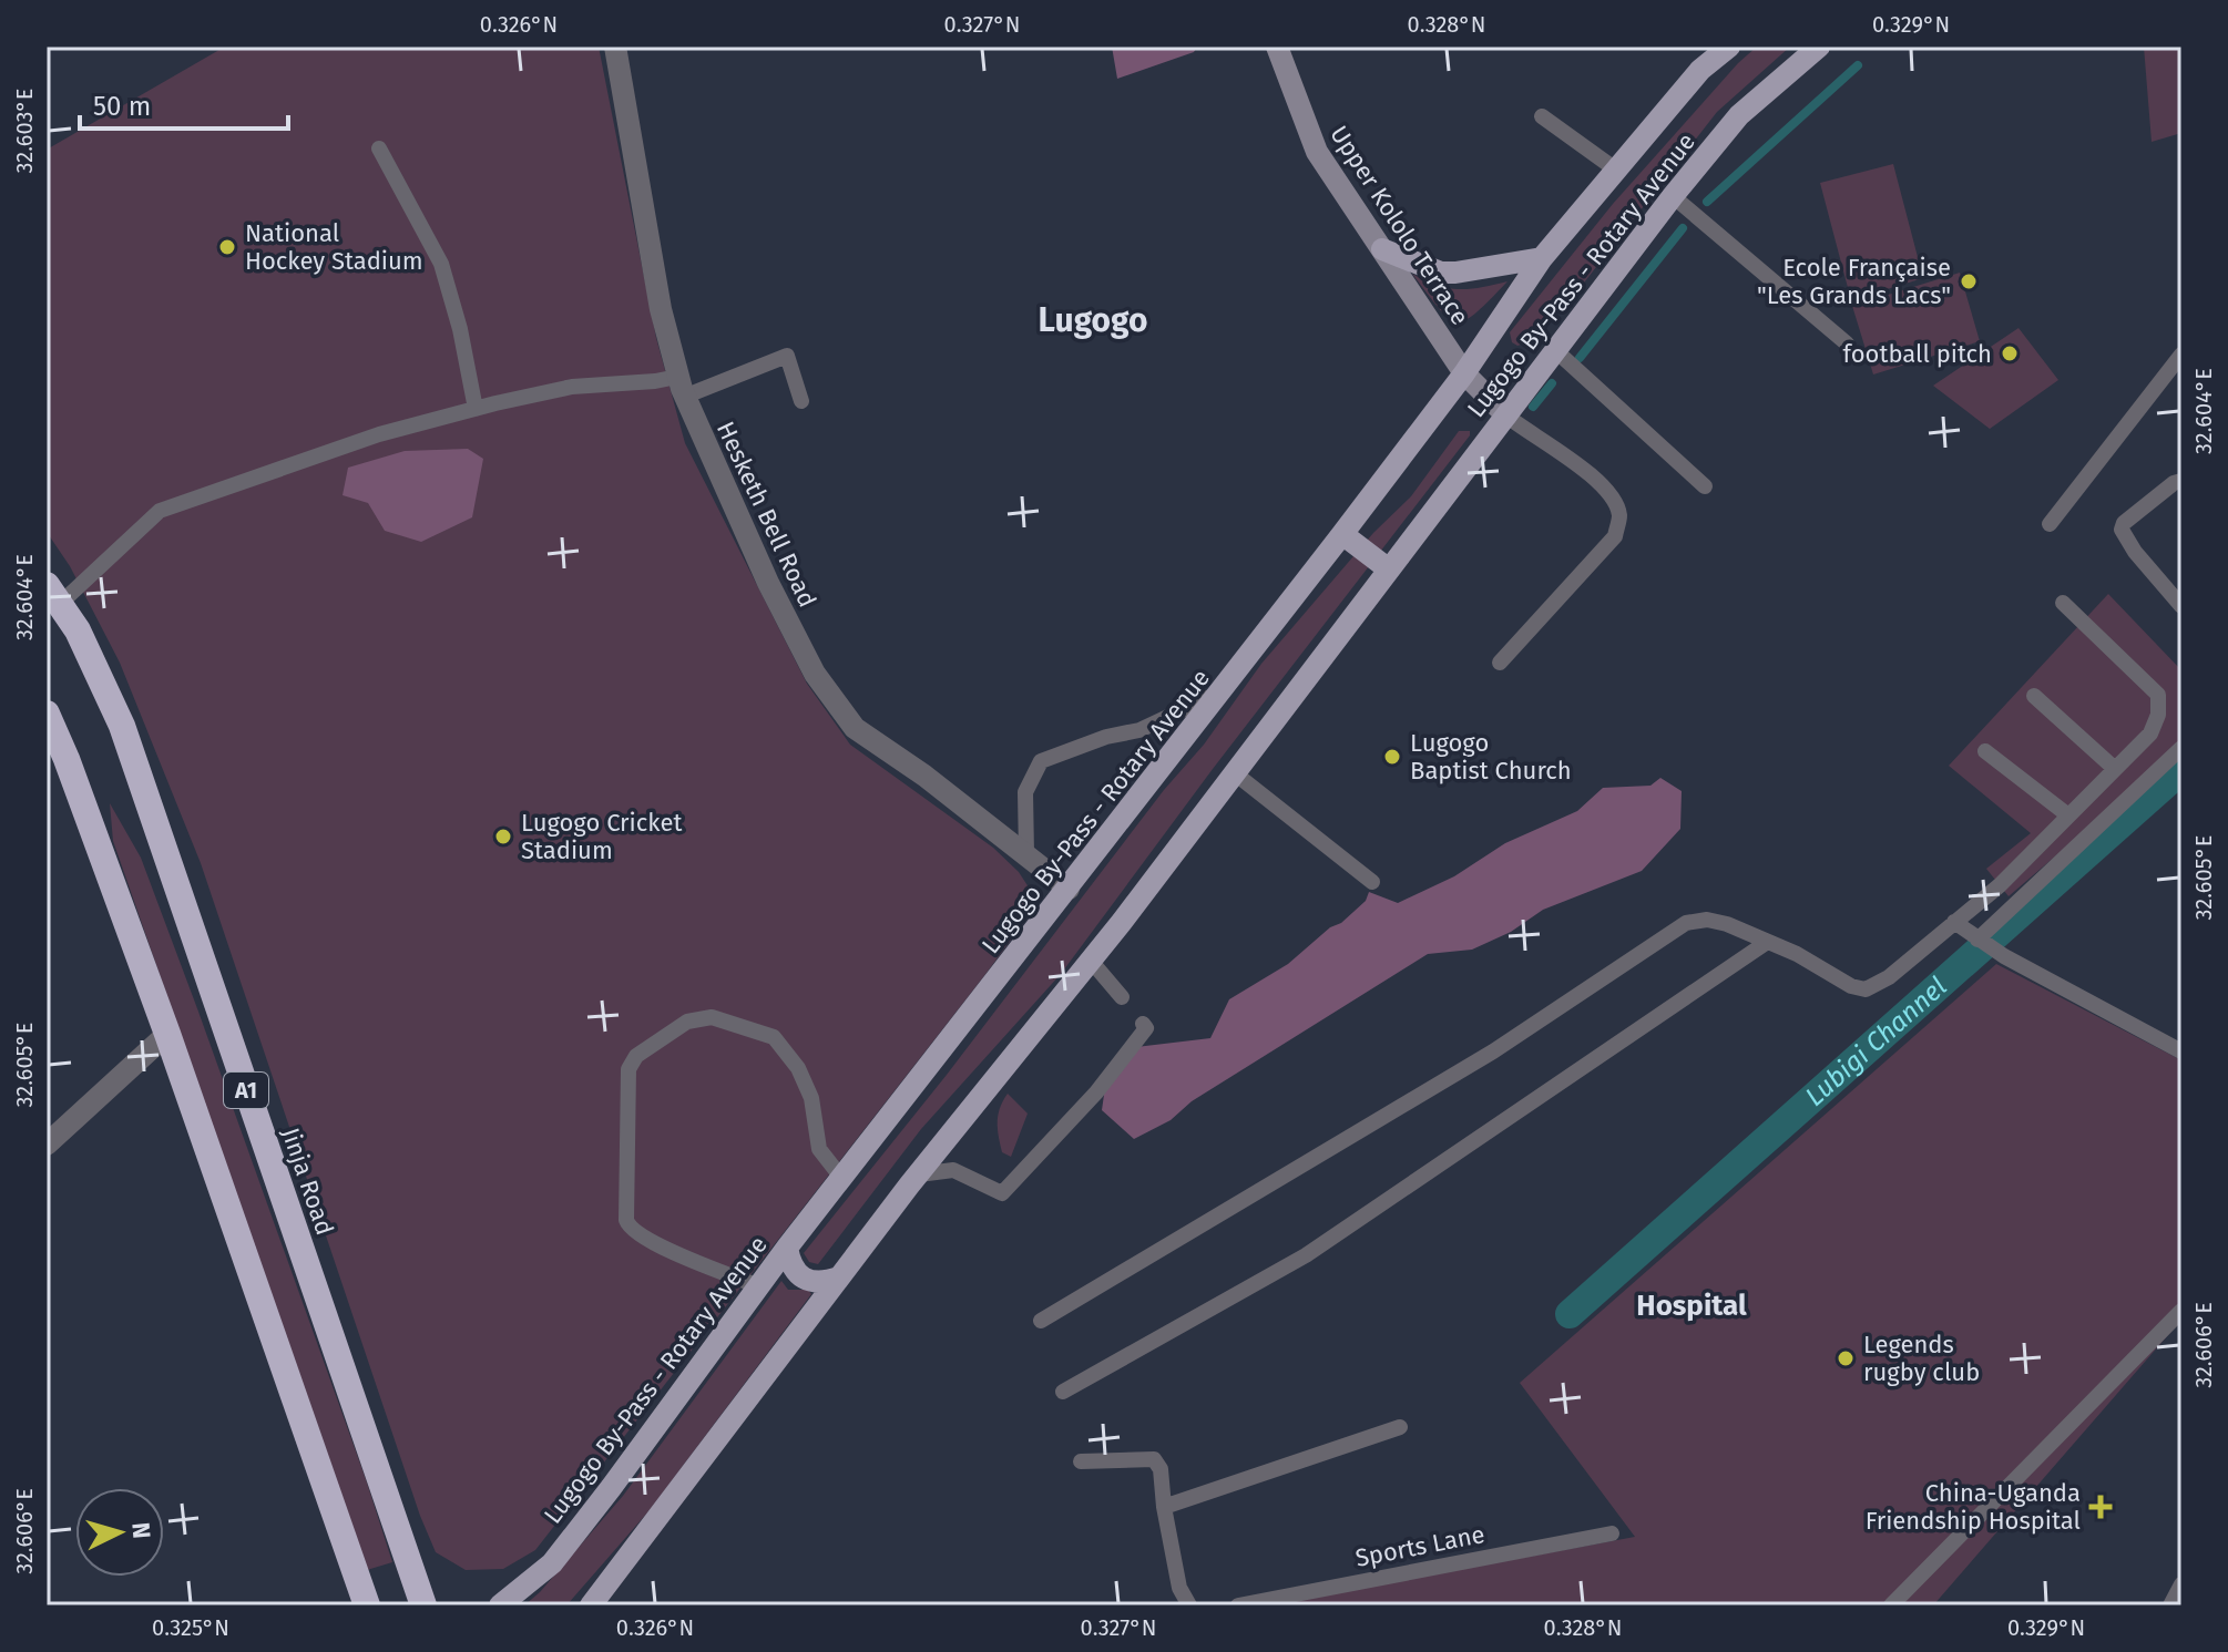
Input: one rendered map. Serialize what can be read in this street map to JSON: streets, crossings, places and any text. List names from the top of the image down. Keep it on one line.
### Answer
{"streets":{"highway":["A1","Jinja Road"],"main road":["Upper Kololo Terrace","Lugogo By-Pass - Rotary Avenue"],"street":["Hesketh Bell Road"],"lane":["Sports Lane"]},"crossings":[["Upper Kololo Terrace","Lugogo By-Pass - Rotary Avenue"],["Lugogo By-Pass - Rotary Avenue","Hesketh Bell Road"]],"districts":["Lugogo","Hospital"],"water":["Lubigi Channel"],"places":{"other":["National Hockey Stadium","Ecole Française \"Les Grands Lacs\"","football pitch","Lugogo Baptist Church","Lugogo Cricket Stadium","Legends rugby club"],"health":["China-Uganda Friendship Hospital"]},"scale_bar":"50 m","north":"right","coordinates":["0.326°N","0.327°N","0.328°N","0.329°N","32.603°E","32.604°E","32.605°E","32.606°E","0.325°N"]}
